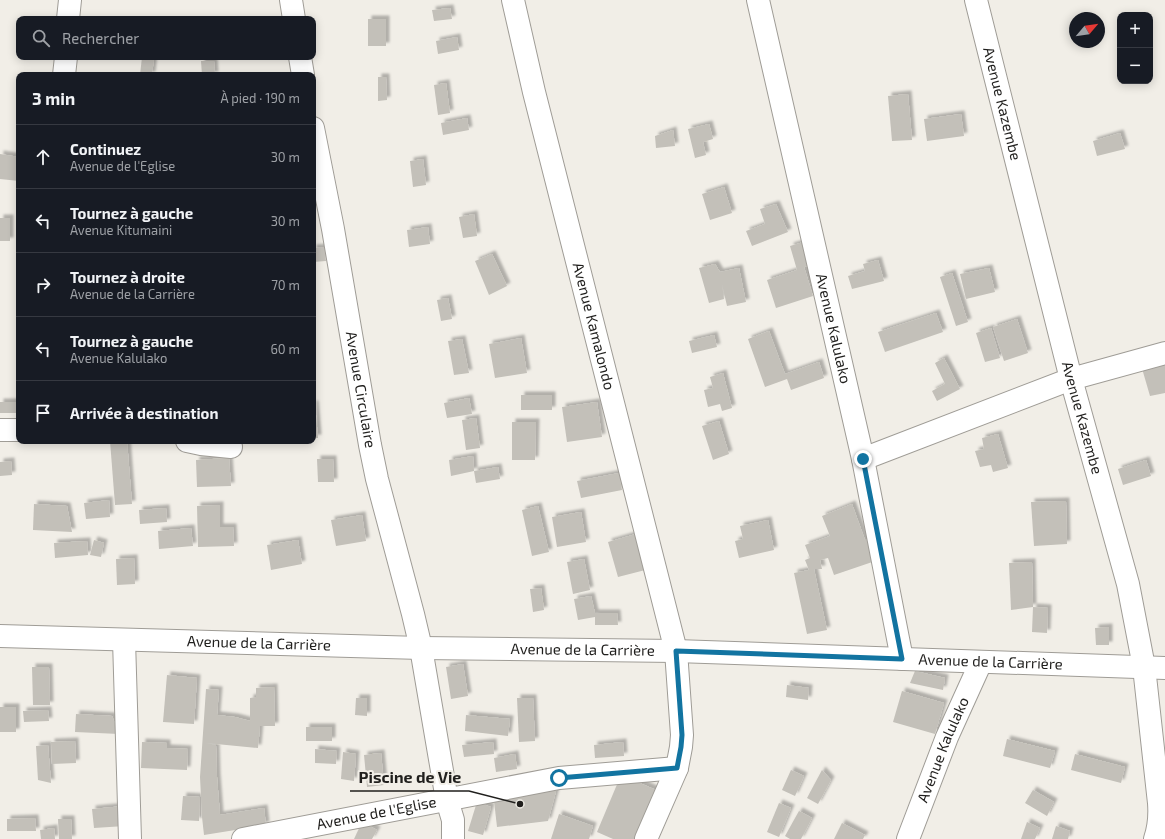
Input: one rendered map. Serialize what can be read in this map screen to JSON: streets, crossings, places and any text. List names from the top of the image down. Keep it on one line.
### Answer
{"streets":{"street":["Avenue Kazembe","Avenue Kamalondo","Avenue Kalulako","Avenue Circulaire","Avenue de la Carrière","Avenue de l'Eglise"]},"crossings":[["Avenue Kazembe","Avenue de la Carrière"],["Avenue Kamalondo","Avenue de la Carrière"],["Avenue Kamalondo","Avenue de l'Eglise"],["Avenue Kalulako","Avenue de la Carrière"],["Avenue Circulaire","Avenue de la Carrière"],["Avenue Circulaire","Avenue de l'Eglise"]],"places":["Piscine de Vie"],"north":"top right","page":{"map_buttons":["+","−"],"search":"Rechercher","heading":["3 min","À pied · 190 m"],"list":[["Continuez","Avenue de l'Eglise","30 m"],["Tournez à gauche","Avenue Kitumaini","30 m"],["Tournez à droite","Avenue de la Carrière","70 m"],["Tournez à gauche","Avenue Kalulako","60 m"],"Arrivée à destination"]}}
